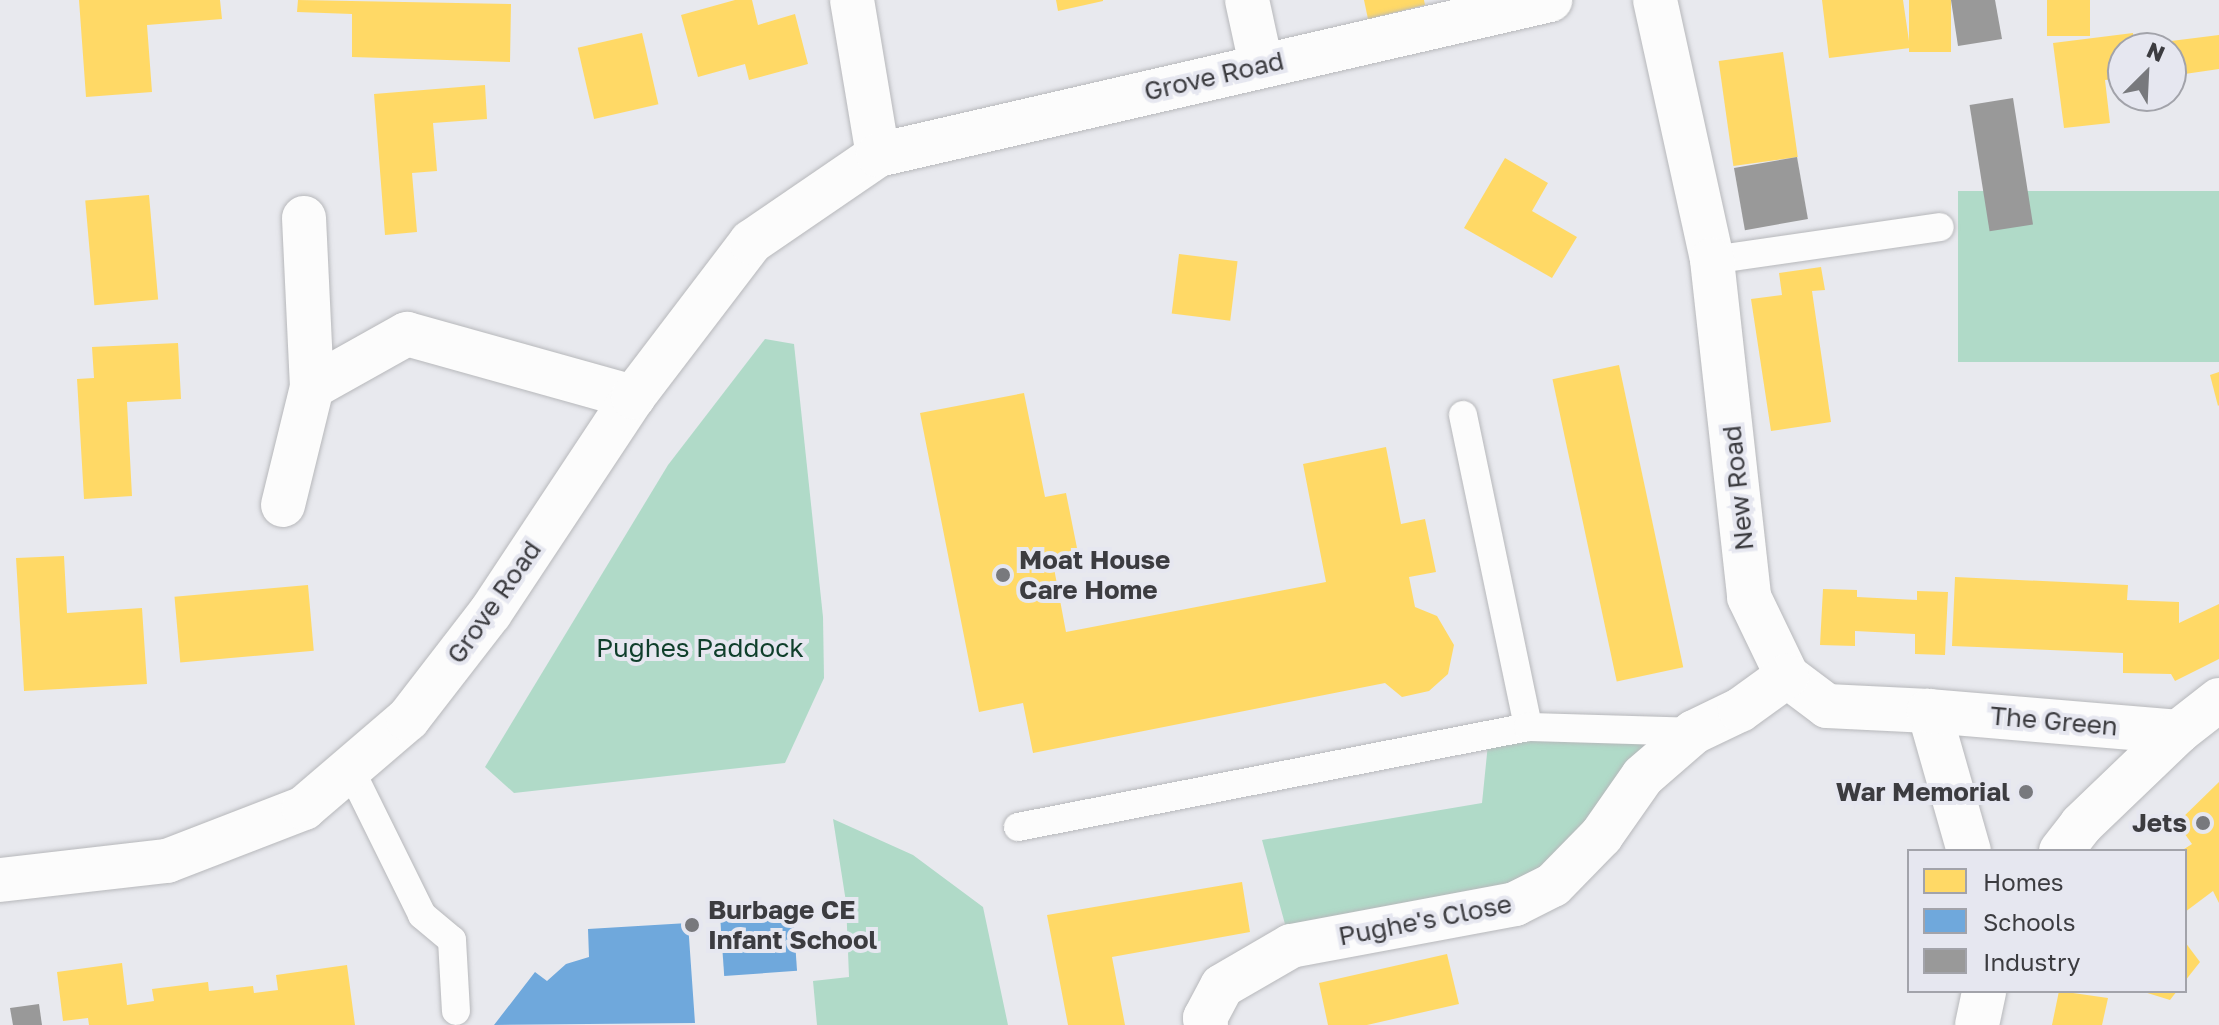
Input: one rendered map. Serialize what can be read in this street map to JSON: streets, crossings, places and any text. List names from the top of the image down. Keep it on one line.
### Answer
{"streets":{"street":["Grove Road","New Road","The Green","Pughe's Close"]},"crossings":[["New Road","The Green"],["New Road","Pughe's Close"]],"parks":["Pughes Paddock"],"places":["Moat House Care Home","War Memorial","Jets","Burbage CE Infant School"],"legend":["Homes","Schools","Industry"],"north":"top right"}
